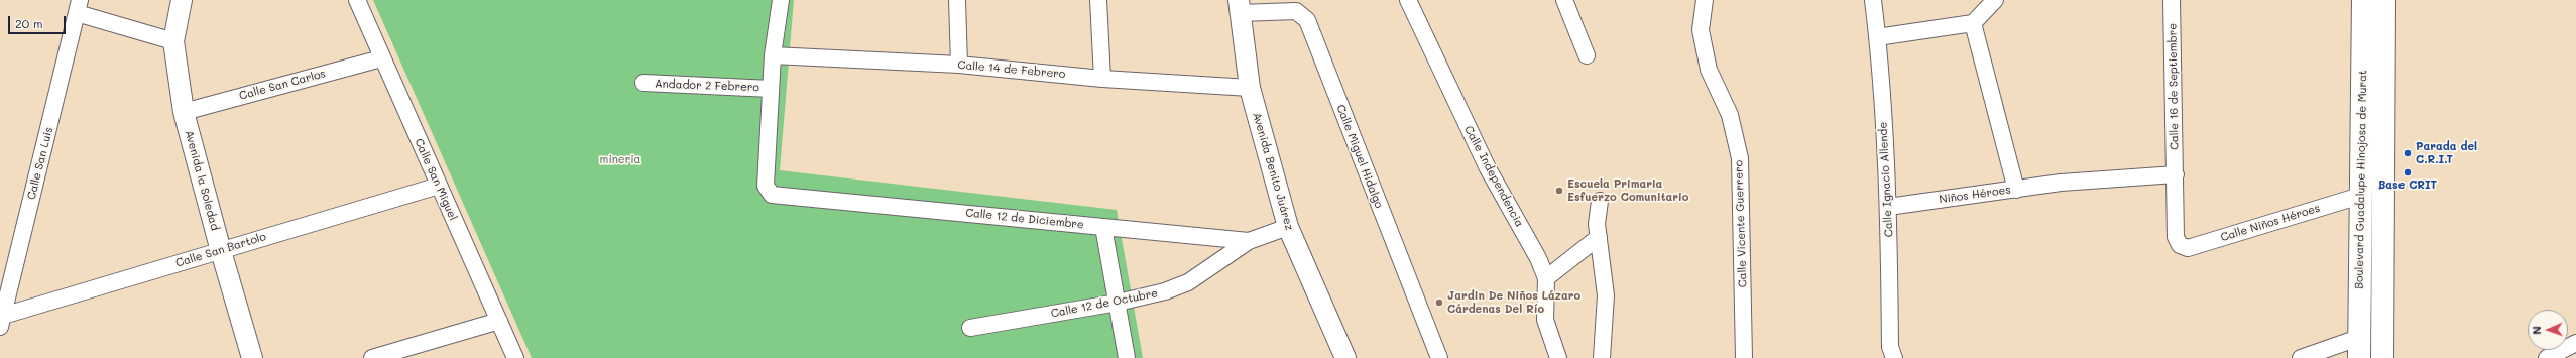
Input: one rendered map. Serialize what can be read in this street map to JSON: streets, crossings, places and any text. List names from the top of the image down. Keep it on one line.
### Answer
{"streets":{"main road":["Boulevard Guadalupe Hinojosa de Murat"],"street":["Calle 14 de Febrero","Calle San Carlos","Andador 2 Febrero","Calle 16 de Septiembre","Calle Miguel Hidalgo","Calle San Luis","Avenida Benito Juárez","Calle Independencia","Calle San Miguel","Calle Ignacio Allende","Avenida la Soledad","Niños Héroes","Calle 12 de Diciembre","Calle Niños Héroes","Calle Vicente Guerrero","Calle San Bartolo","Calle 12 de Octubre"]},"crossings":[["Calle 14 de Febrero","Avenida Benito Juárez"],["Calle San Carlos","Calle San Miguel"],["Calle San Carlos","Avenida la Soledad"],["Andador 2 Febrero","Calle 12 de Diciembre"],["Calle 16 de Septiembre","Niños Héroes"],["Calle 16 de Septiembre","Calle Niños Héroes"],["Calle Miguel Hidalgo","Avenida Benito Juárez"],["Calle San Luis","Calle San Bartolo"],["Avenida Benito Juárez","Calle 12 de Diciembre"],["Calle San Miguel","Calle San Bartolo"],["Calle Ignacio Allende","Niños Héroes"],["Boulevard Guadalupe Hinojosa de Murat","Calle Niños Héroes"],["Avenida la Soledad","Calle San Bartolo"],["Calle 12 de Diciembre","Calle 12 de Octubre"]],"parks":["mineria"],"places":["Parada del C.R.I.T","Base CRIT","Escuela Primaria Esfuerzo Comunitario","Jardin De Niños Lázaro Cárdenas Del Río"],"scale_bar":"20 m","north":"left"}
